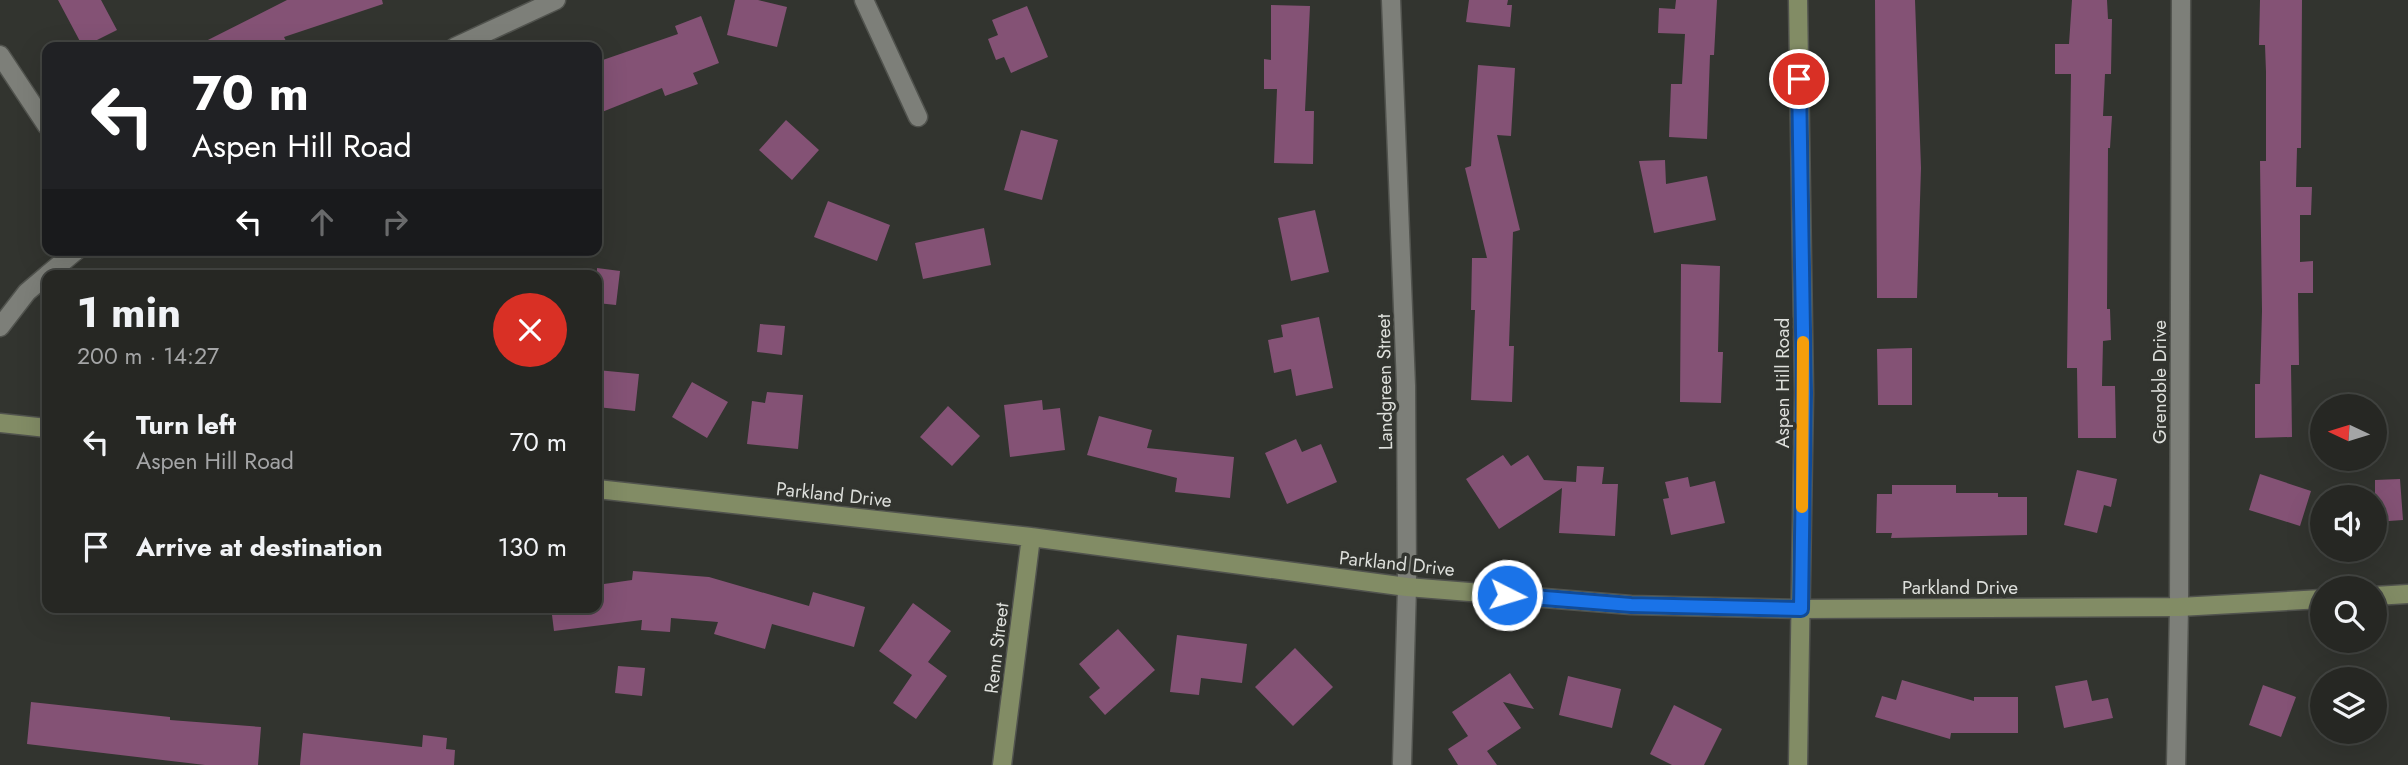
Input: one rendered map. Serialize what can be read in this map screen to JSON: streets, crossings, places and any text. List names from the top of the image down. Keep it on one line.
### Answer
{"streets":{"street":["Landgreen Street","Grenoble Drive","Aspen Hill Road","Parkland Drive","Renn Street"]},"crossings":[["Landgreen Street","Parkland Drive"],["Grenoble Drive","Parkland Drive"],["Aspen Hill Road","Parkland Drive"],["Parkland Drive","Renn Street"]],"north":"left","page":{"turn":["70 m","Aspen Hill Road"],"heading":["1 min","200 m · 14:27"],"list":[{"name":"Turn left","note":"Aspen Hill Road","value":"70 m"},{"name":"Arrive at destination","value":"130 m"}]}}
